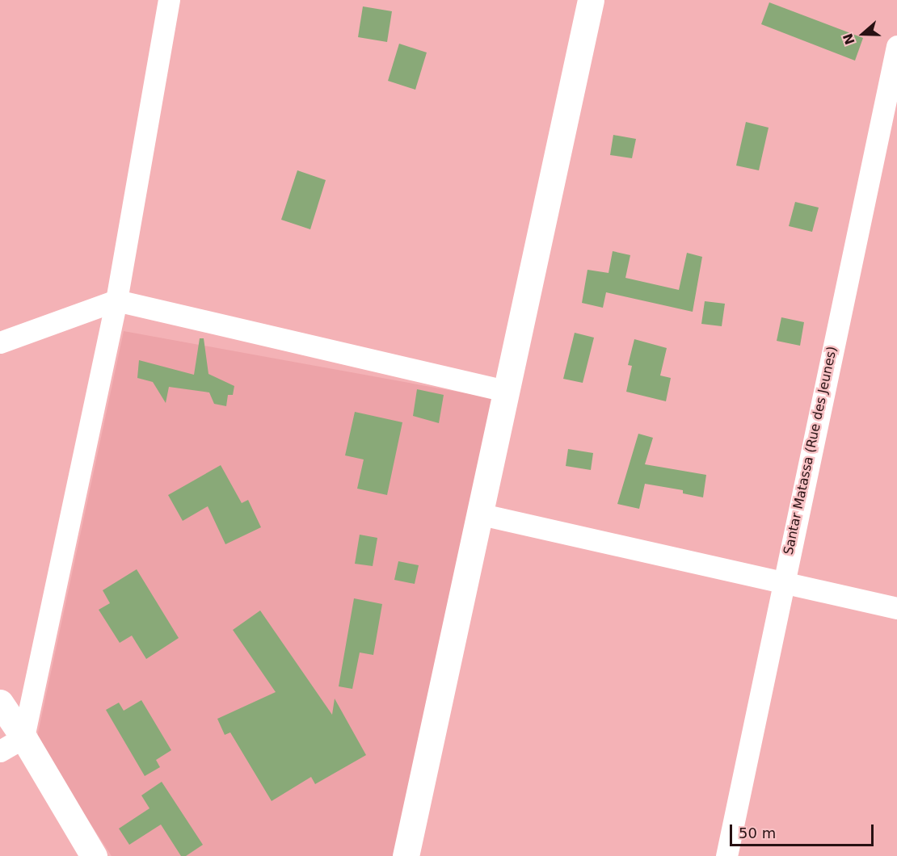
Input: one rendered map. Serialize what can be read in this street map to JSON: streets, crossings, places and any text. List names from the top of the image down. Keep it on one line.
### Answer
{"streets":{"street":["Santar Matassa (Rue des Jeunes)"]},"scale_bar":"50 m","north":"left"}
